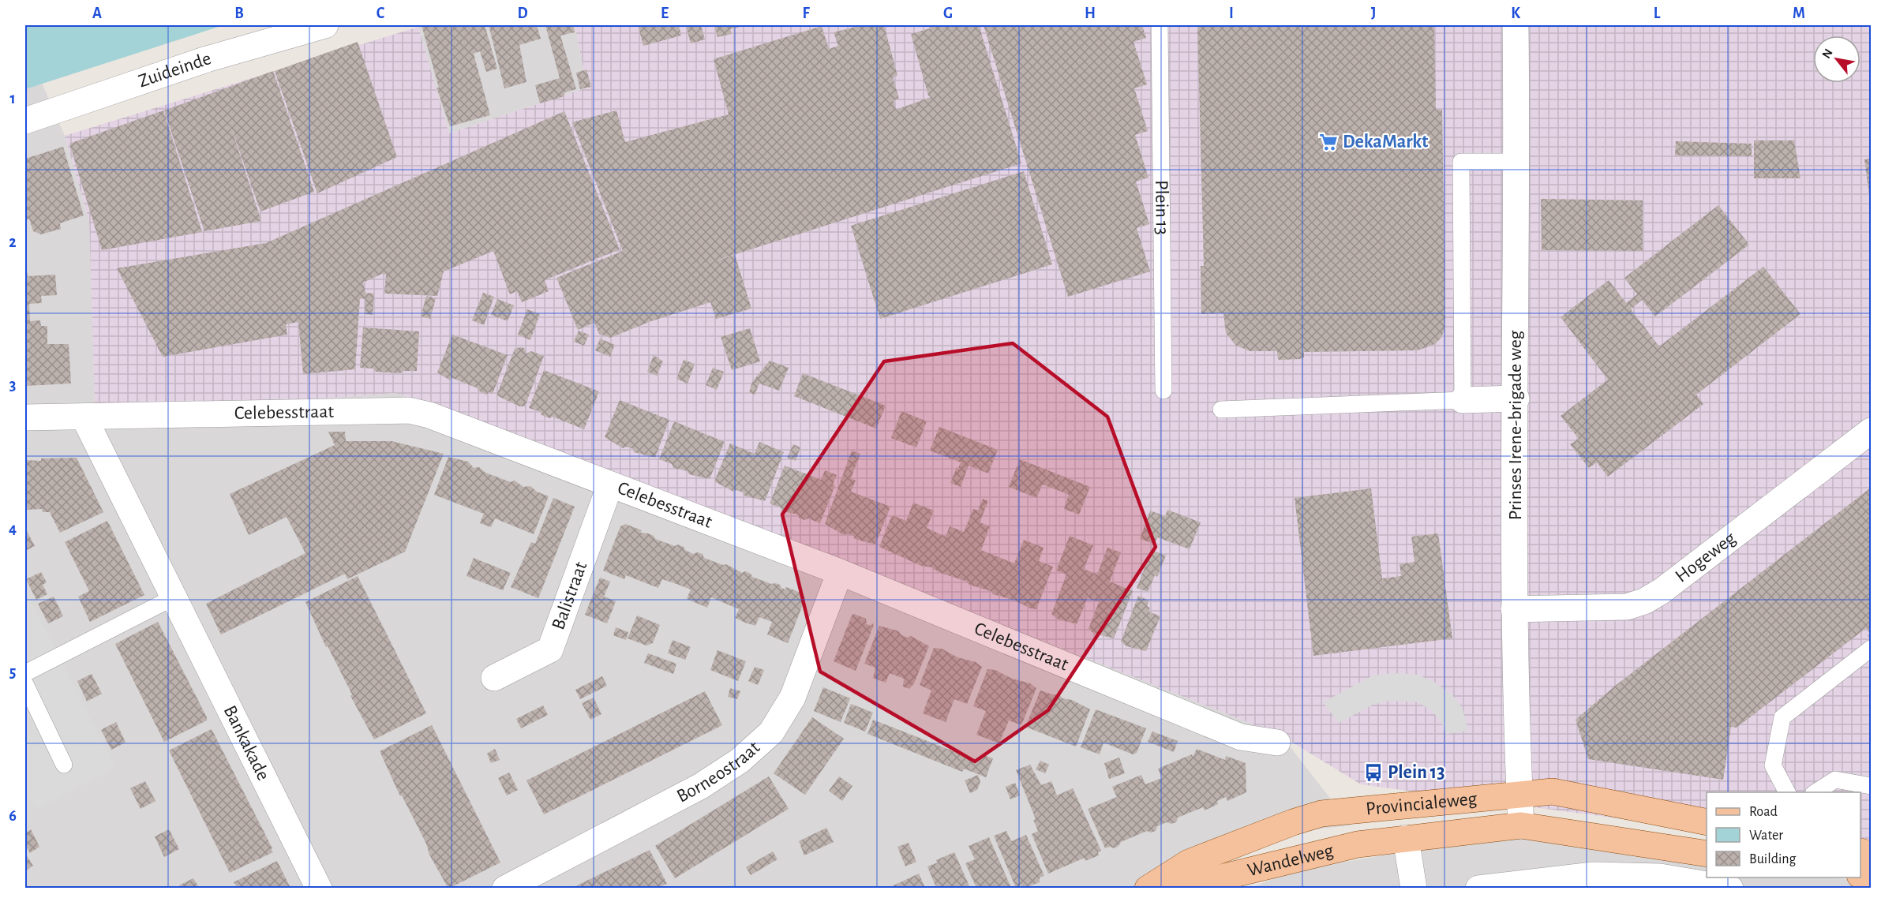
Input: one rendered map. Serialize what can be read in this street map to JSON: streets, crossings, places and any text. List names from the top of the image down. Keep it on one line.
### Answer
{"streets":{"main road":["Provincialeweg","Wandelweg"],"street":["Zuideinde","Celebesstraat","Prinses Irene-brigade weg","Hogeweg","Balistraat","Bankakade","Borneostraat"],"lane":["Plein 13"]},"crossings":[["Celebesstraat","Balistraat"],["Celebesstraat","Bankakade"],["Celebesstraat","Borneostraat"],["Prinses Irene-brigade weg","Hogeweg"],["Prinses Irene-brigade weg","Provincialeweg"],["Provincialeweg","Wandelweg"]],"places":{"supermarket":["DekaMarkt"],"bus stop":["Plein 13"]},"legend":["Road","Water","Building"],"north":"top left","grid":{"columns":["A","B","C","D","E","F","G","H","I","J","K","L","M"],"rows":["1","2","3","4","5","6"]}}
